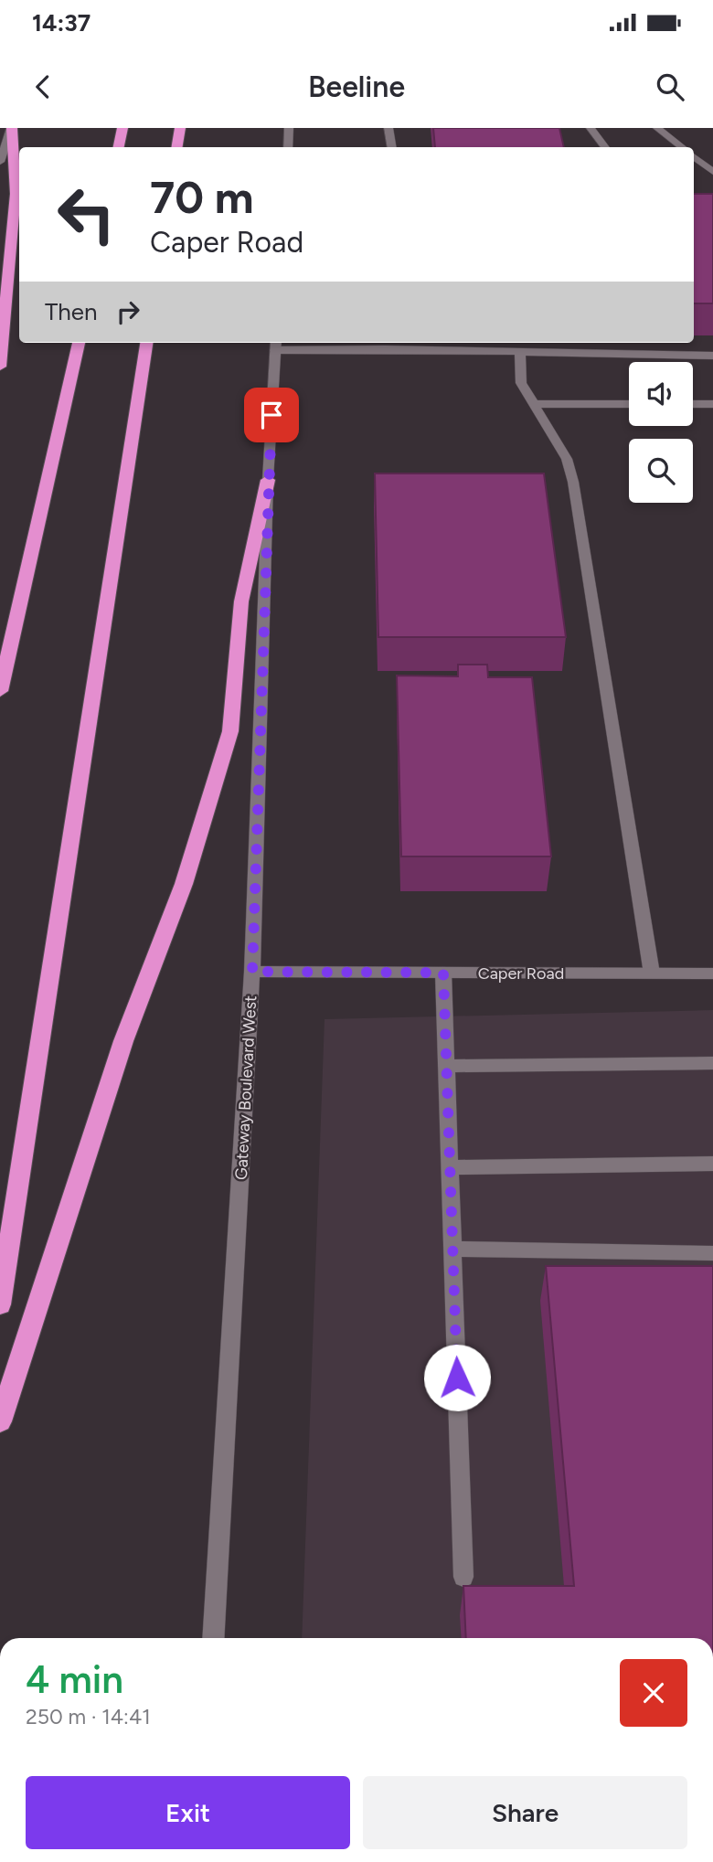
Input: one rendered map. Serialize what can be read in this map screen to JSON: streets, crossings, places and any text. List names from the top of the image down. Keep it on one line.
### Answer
{"streets":{"main road":["Caper Road","Gateway Boulevard West"]},"crossings":[["Caper Road","Gateway Boulevard West"]],"page":{"status":"14:37","header":"Beeline","turn":["70 m","Caper Road"],"then":"Then","heading":["4 min","250 m · 14:41"],"buttons":["Exit","Share"]}}
